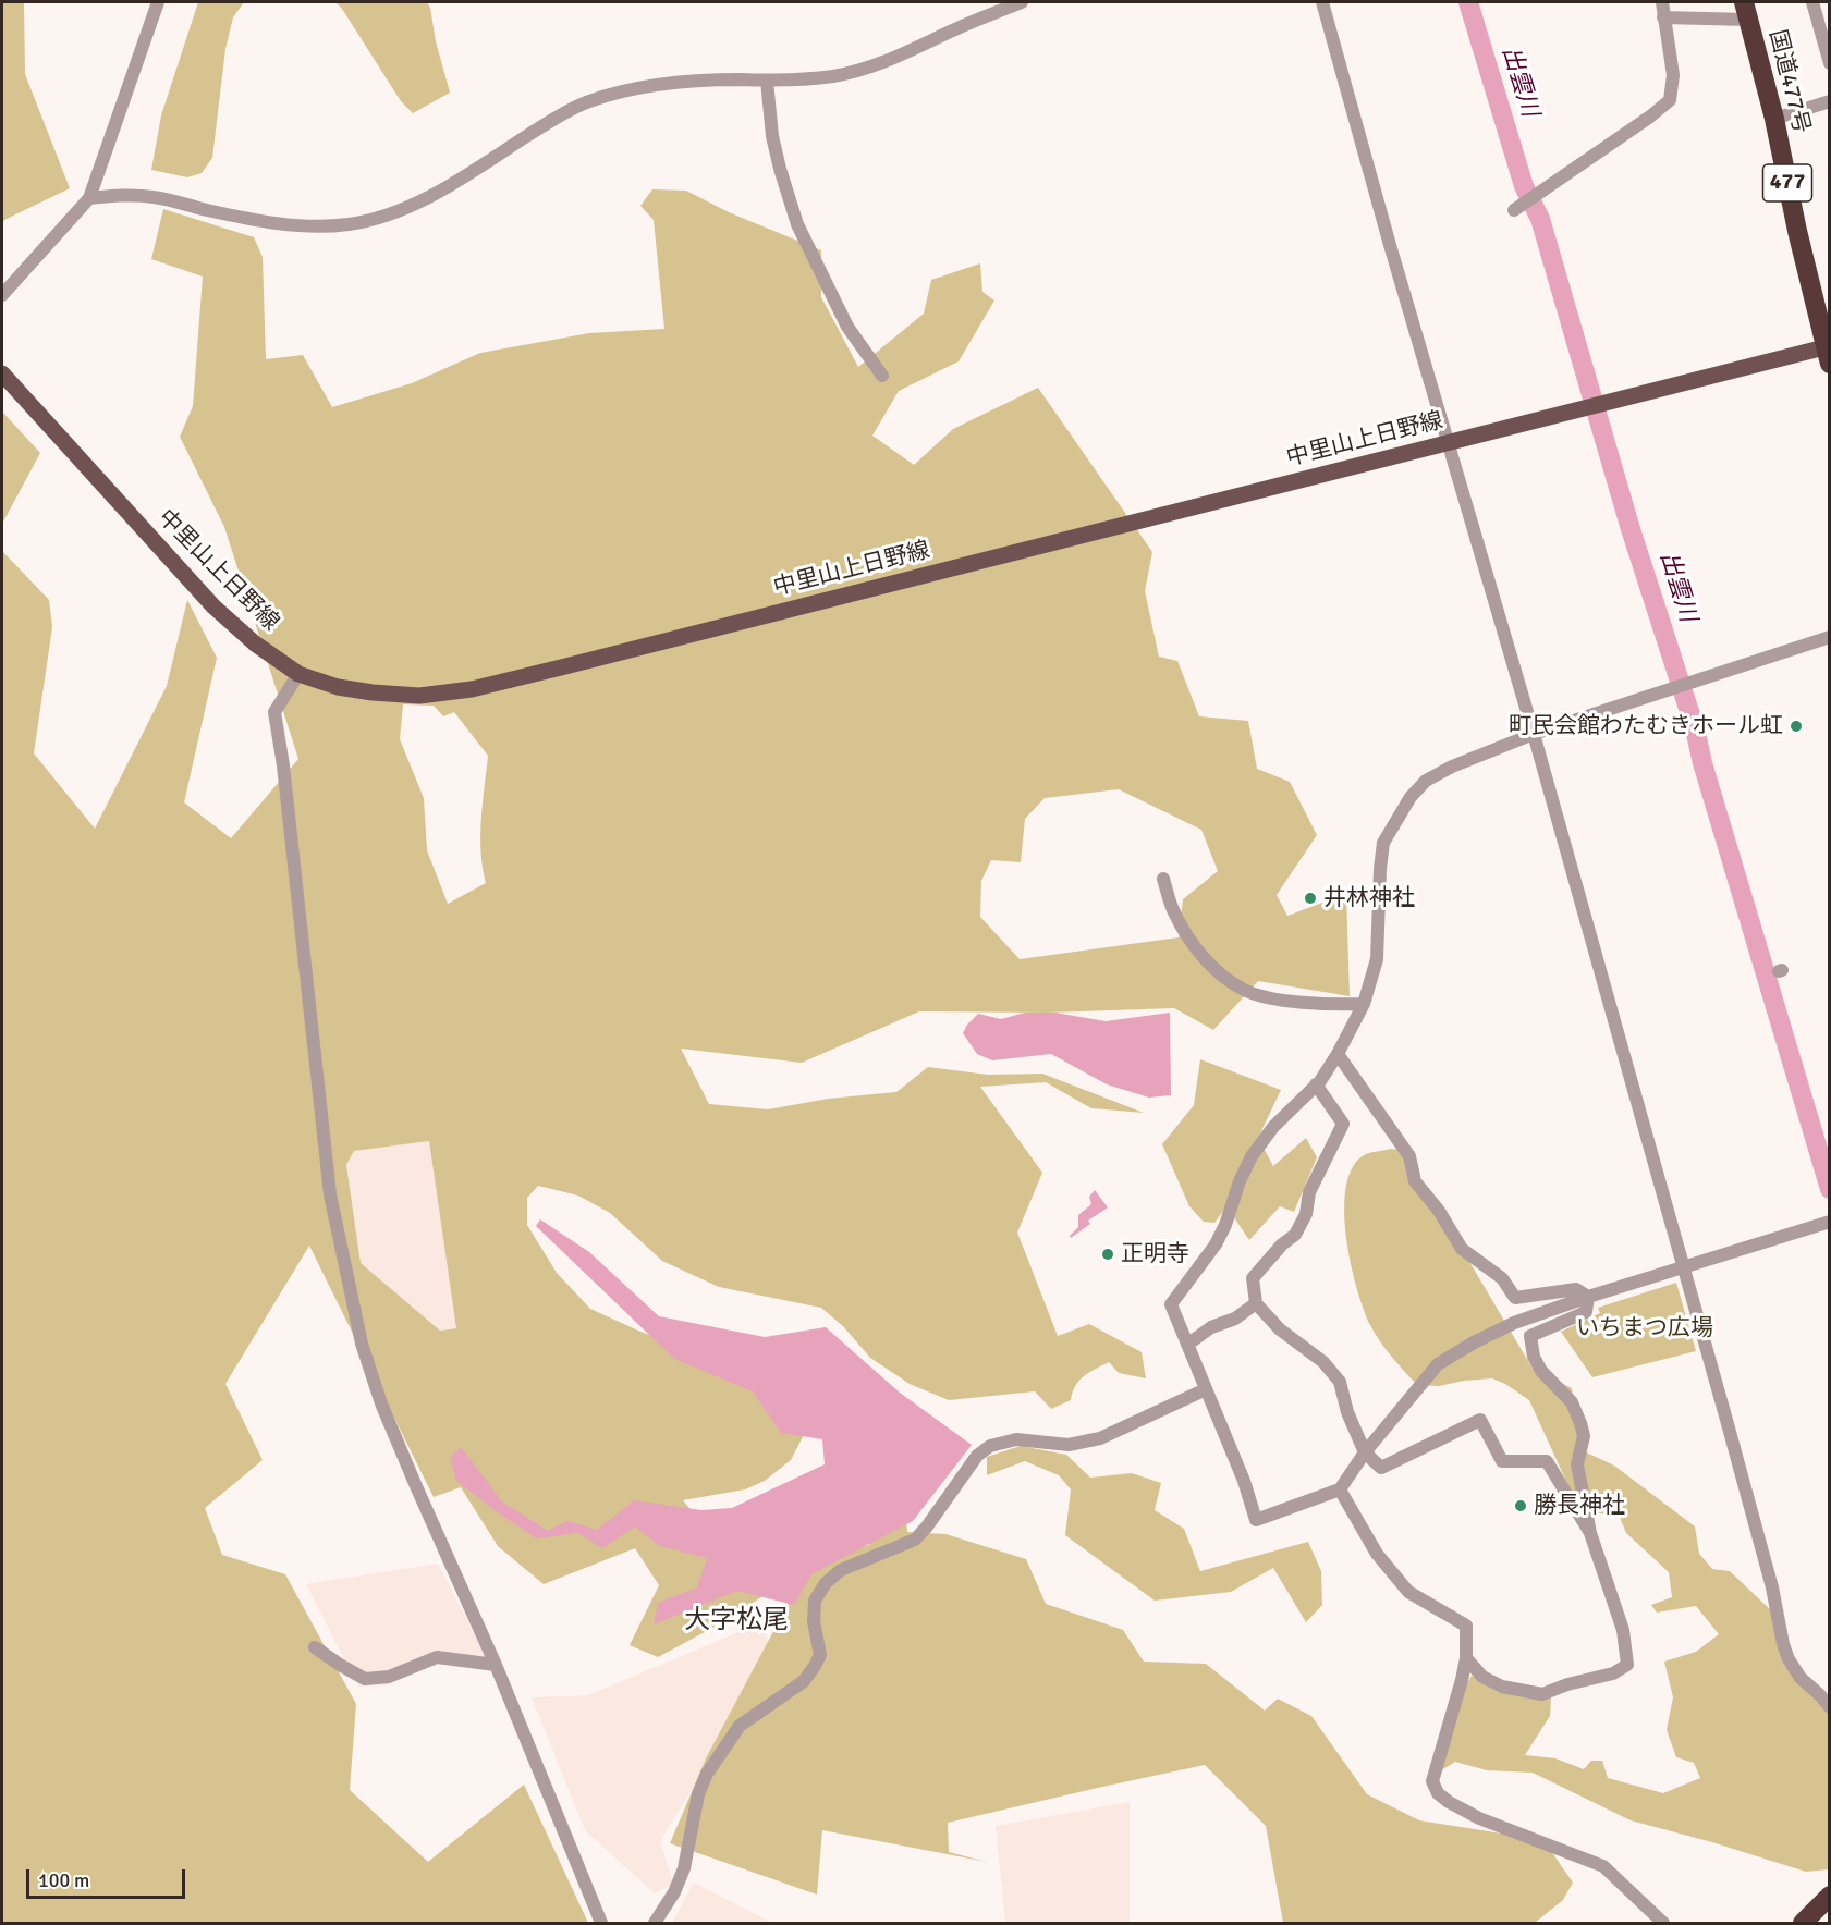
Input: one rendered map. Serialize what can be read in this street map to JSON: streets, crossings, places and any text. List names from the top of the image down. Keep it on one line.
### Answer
{"streets":{"highway":["国道477号","477"],"main road":["中里山上日野線"]},"crossings":[["国道477号","中里山上日野線"]],"districts":["大字松尾"],"water":["出雲川"],"parks":["いちまつ広場"],"places":["町民会館わたむきホール虹","井林神社","正明寺","勝長神社"],"scale_bar":"100 m"}
